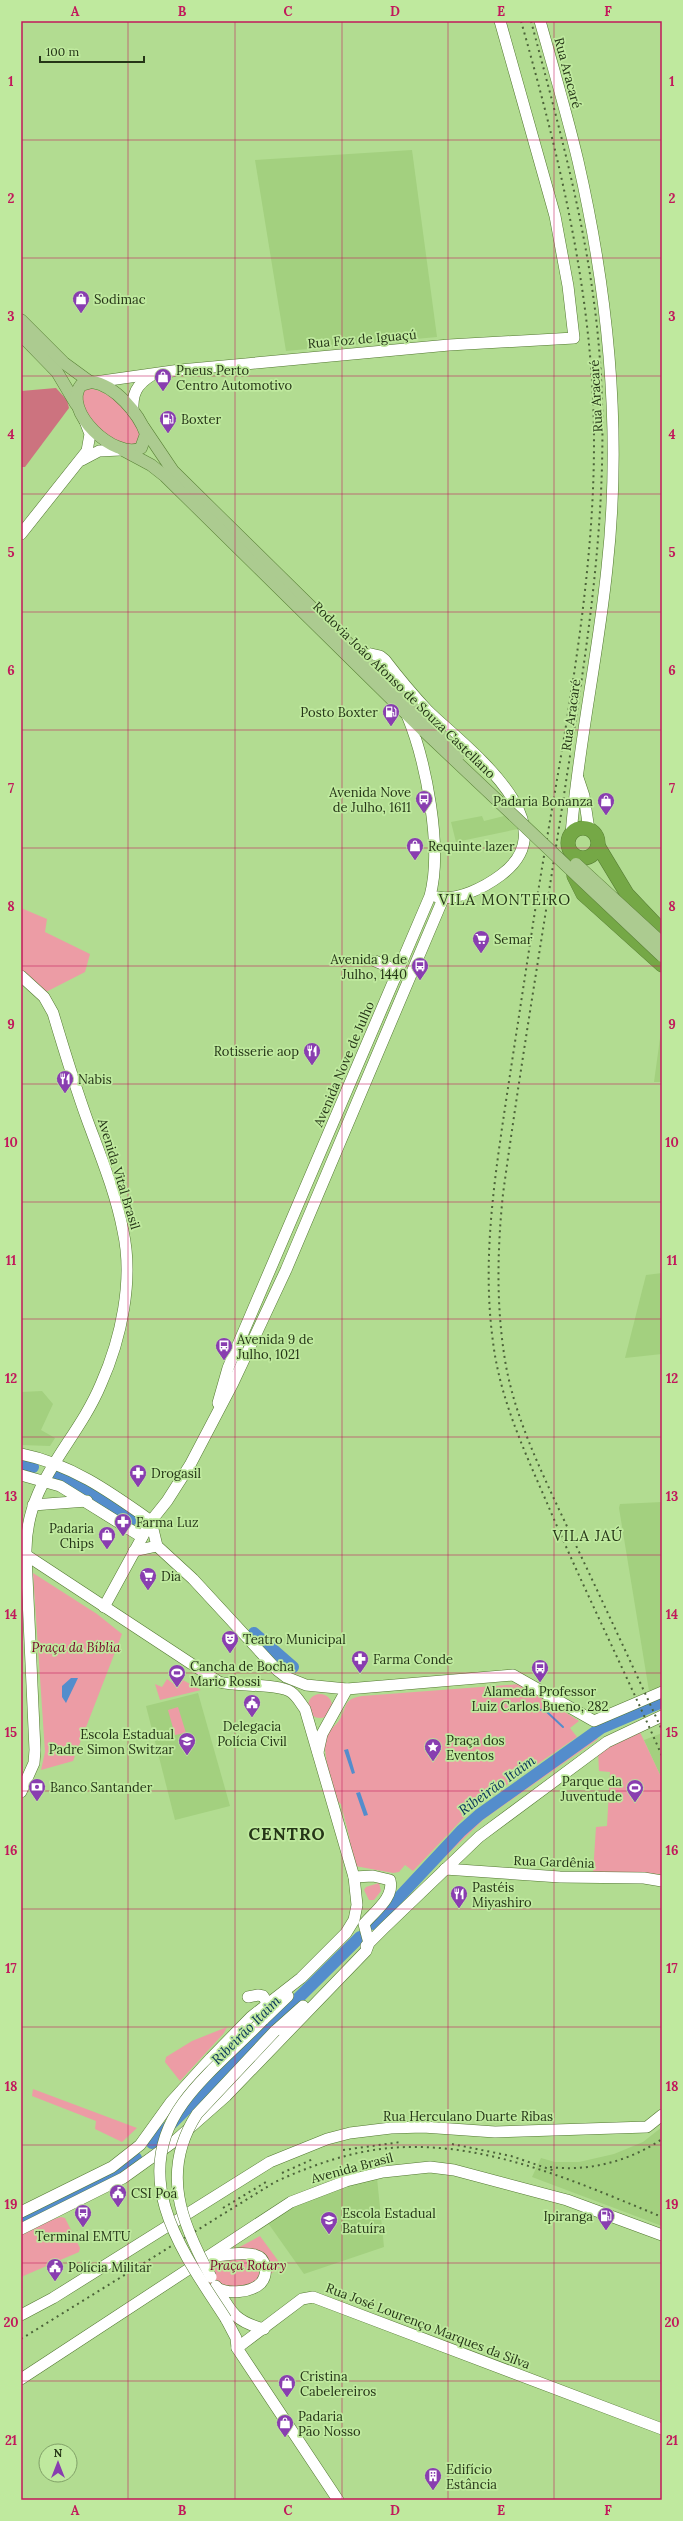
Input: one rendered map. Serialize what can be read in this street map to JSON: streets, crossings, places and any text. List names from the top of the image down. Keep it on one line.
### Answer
{"streets":{"main road":["Rua Aracaré","Rua Foz de Iguaçú","Rodovia João Afonso de Souza Castellano","Avenida Nove de Julho","Avenida Vital Brasil","Rua Gardênia","Rua Herculano Duarte Ribas","Avenida Brasil","Rua José Lourenço Marques da Silva"]},"crossings":[["Rua Foz de Iguaçú","Rodovia João Afonso de Souza Castellano"],["Rodovia João Afonso de Souza Castellano","Avenida Nove de Julho"]],"districts":["VILA MONTEIRO","VILA JAÚ","CENTRO"],"water":["Ribeirão Itaim"],"parks":["Praça da Bíblia","Praça Rotary"],"places":{"shop":["Sodimac","Pneus Perto Centro Automotivo","Padaria Bonanza","Requinte lazer","Padaria Chips","Cristina Cabelereiros","Padaria Pão Nosso"],"fuel station":["Boxter","Posto Boxter","Ipiranga"],"bus stop":["Avenida Nove de Julho, 1611","Avenida 9 de Julho, 1440","Avenida 9 de Julho, 1021","Alameda Professor Luiz Carlos Bueno, 282","Terminal EMTU"],"supermarket":["Semar","Dia"],"restaurant":["Rotisserie aop","Nabis","Pastéis Miyashiro"],"pharmacy":["Drogasil","Farma Luz","Farma Conde"],"theatre":["Teatro Municipal"],"sports":["Cancha de Bocha Mario Rossi","Parque da Juventude"],"public building":["Delegacia Polícia Civil","CSI Poá","Polícia Militar"],"school or university":["Escola Estadual Padre Simon Switzar","Escola Estadual Batuíra"],"place":["Praça dos Eventos"],"bank":["Banco Santander"],"building":["Edifício Estância"]},"scale_bar":"100 m","north":"top","grid":{"columns":["A","B","C","D","E","F"],"rows":["1","2","3","4","5","6","7","8","9","10","11","12","13","14","15","16","17","18","19","20","21"]}}
